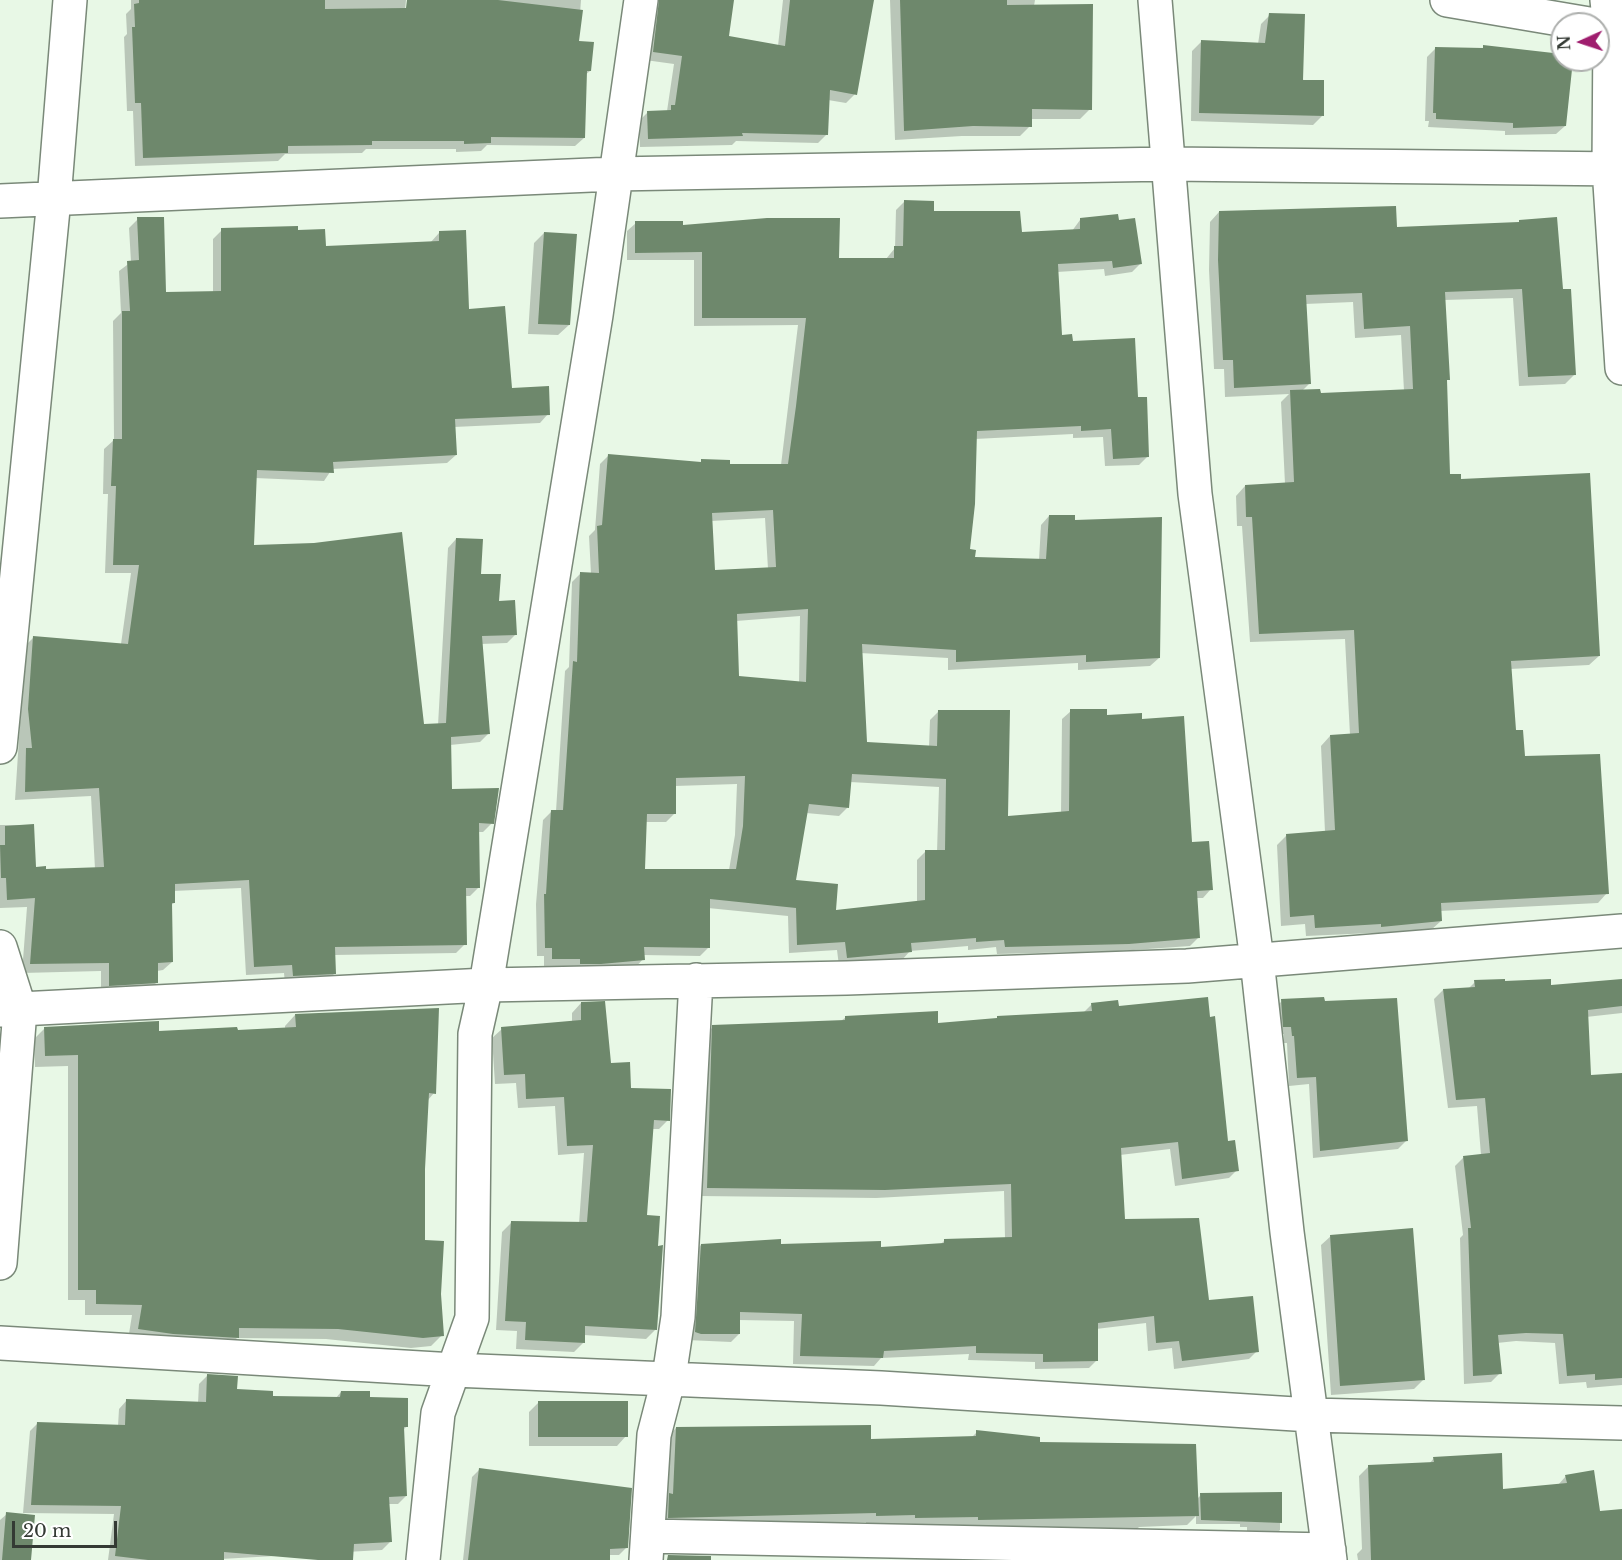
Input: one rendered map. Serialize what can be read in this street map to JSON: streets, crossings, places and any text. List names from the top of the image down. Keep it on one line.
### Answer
{"scale_bar":"20 m","north":"left"}
